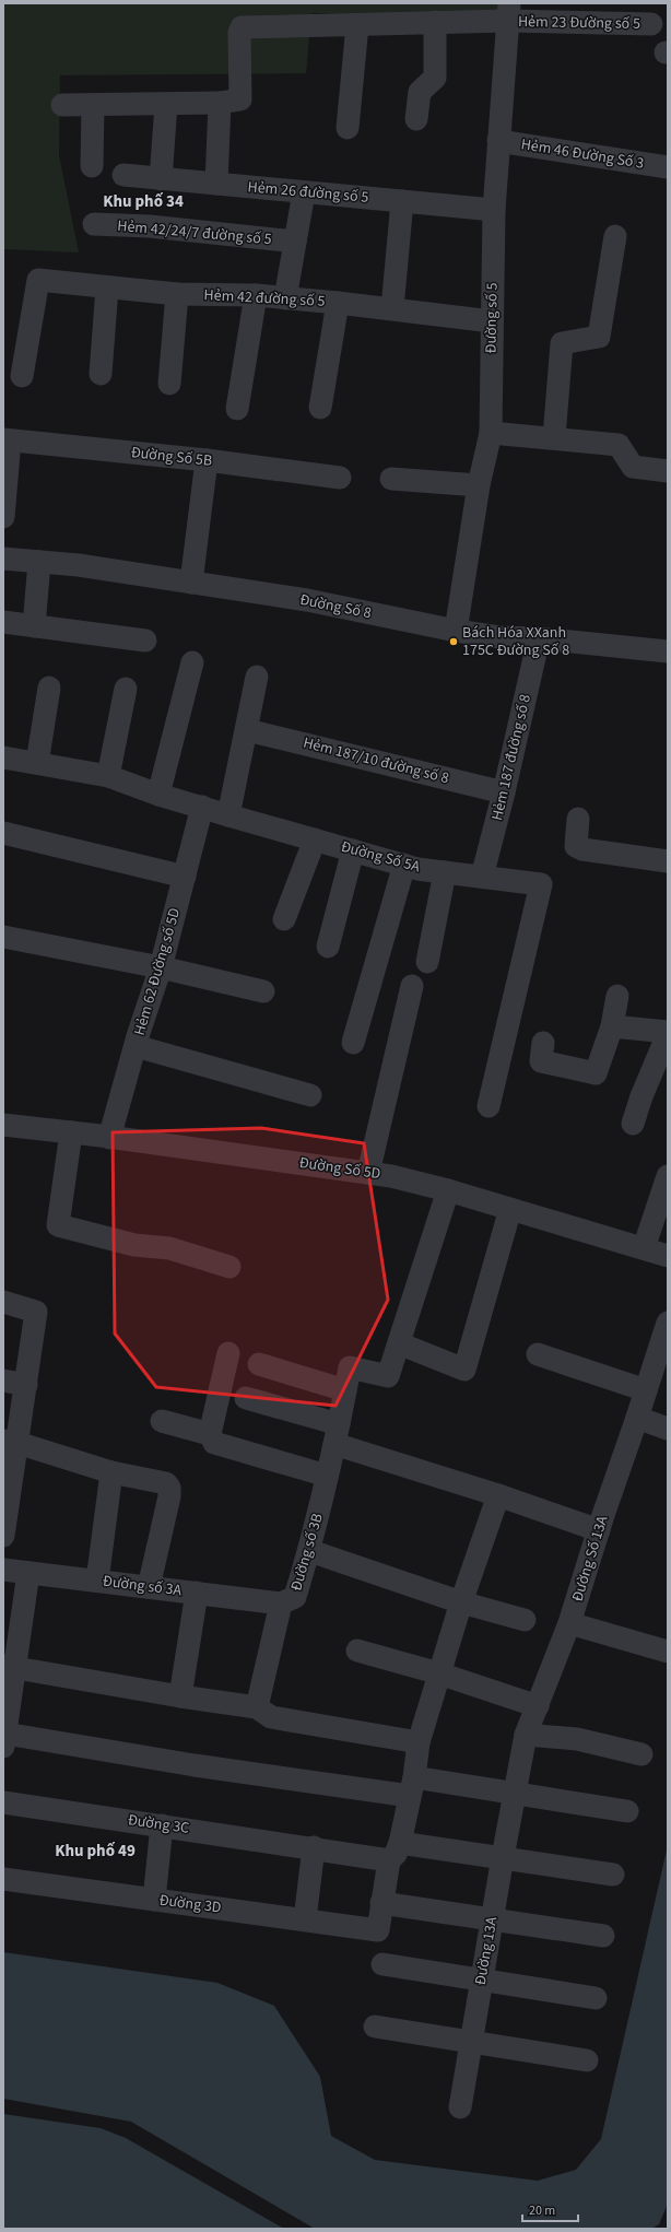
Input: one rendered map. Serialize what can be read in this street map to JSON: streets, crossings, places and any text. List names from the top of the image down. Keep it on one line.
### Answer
{"streets":{"street":["Hẻm 23 Đường số 5","Hẻm 46 Đường Số 3","Hẻm 26 đường số 5","Hẻm 42/24/7 đường số 5","Hẻm 42 đường số 5","Đường số 5","Đường Số 5B","Đường Số 8","Hẻm 187 đường số 8","Hẻm 187/10 đường số 8","Đường Số 5A","Hẻm 62 Đường số 5D","Đường Số 5D","Đường số 3B","Đường Số 13A","Đường số 3A","Đường 3C","Đường 3D","Đường 13A"]},"crossings":[["Hẻm 23 Đường số 5","Đường số 5"],["Hẻm 46 Đường Số 3","Đường số 5"],["Hẻm 26 đường số 5","Đường số 5"],["Hẻm 42 đường số 5","Đường số 5"],["Đường số 5","Đường Số 8"],["Đường Số 8","Hẻm 187 đường số 8"],["Hẻm 187 đường số 8","Hẻm 187/10 đường số 8"],["Hẻm 187 đường số 8","Đường Số 5A"],["Đường Số 5A","Hẻm 62 Đường số 5D"],["Hẻm 62 Đường số 5D","Đường Số 5D"],["Đường Số 5D","Đường số 3B"],["Đường số 3B","Đường số 3A"],["Đường Số 13A","Đường 13A"],["Đường 3C","Đường 13A"]],"districts":["Khu phố 34","Khu phố 49"],"places":["Bách Hóa XXanh 175C Đường Số 8"],"scale_bar":"20 m"}
